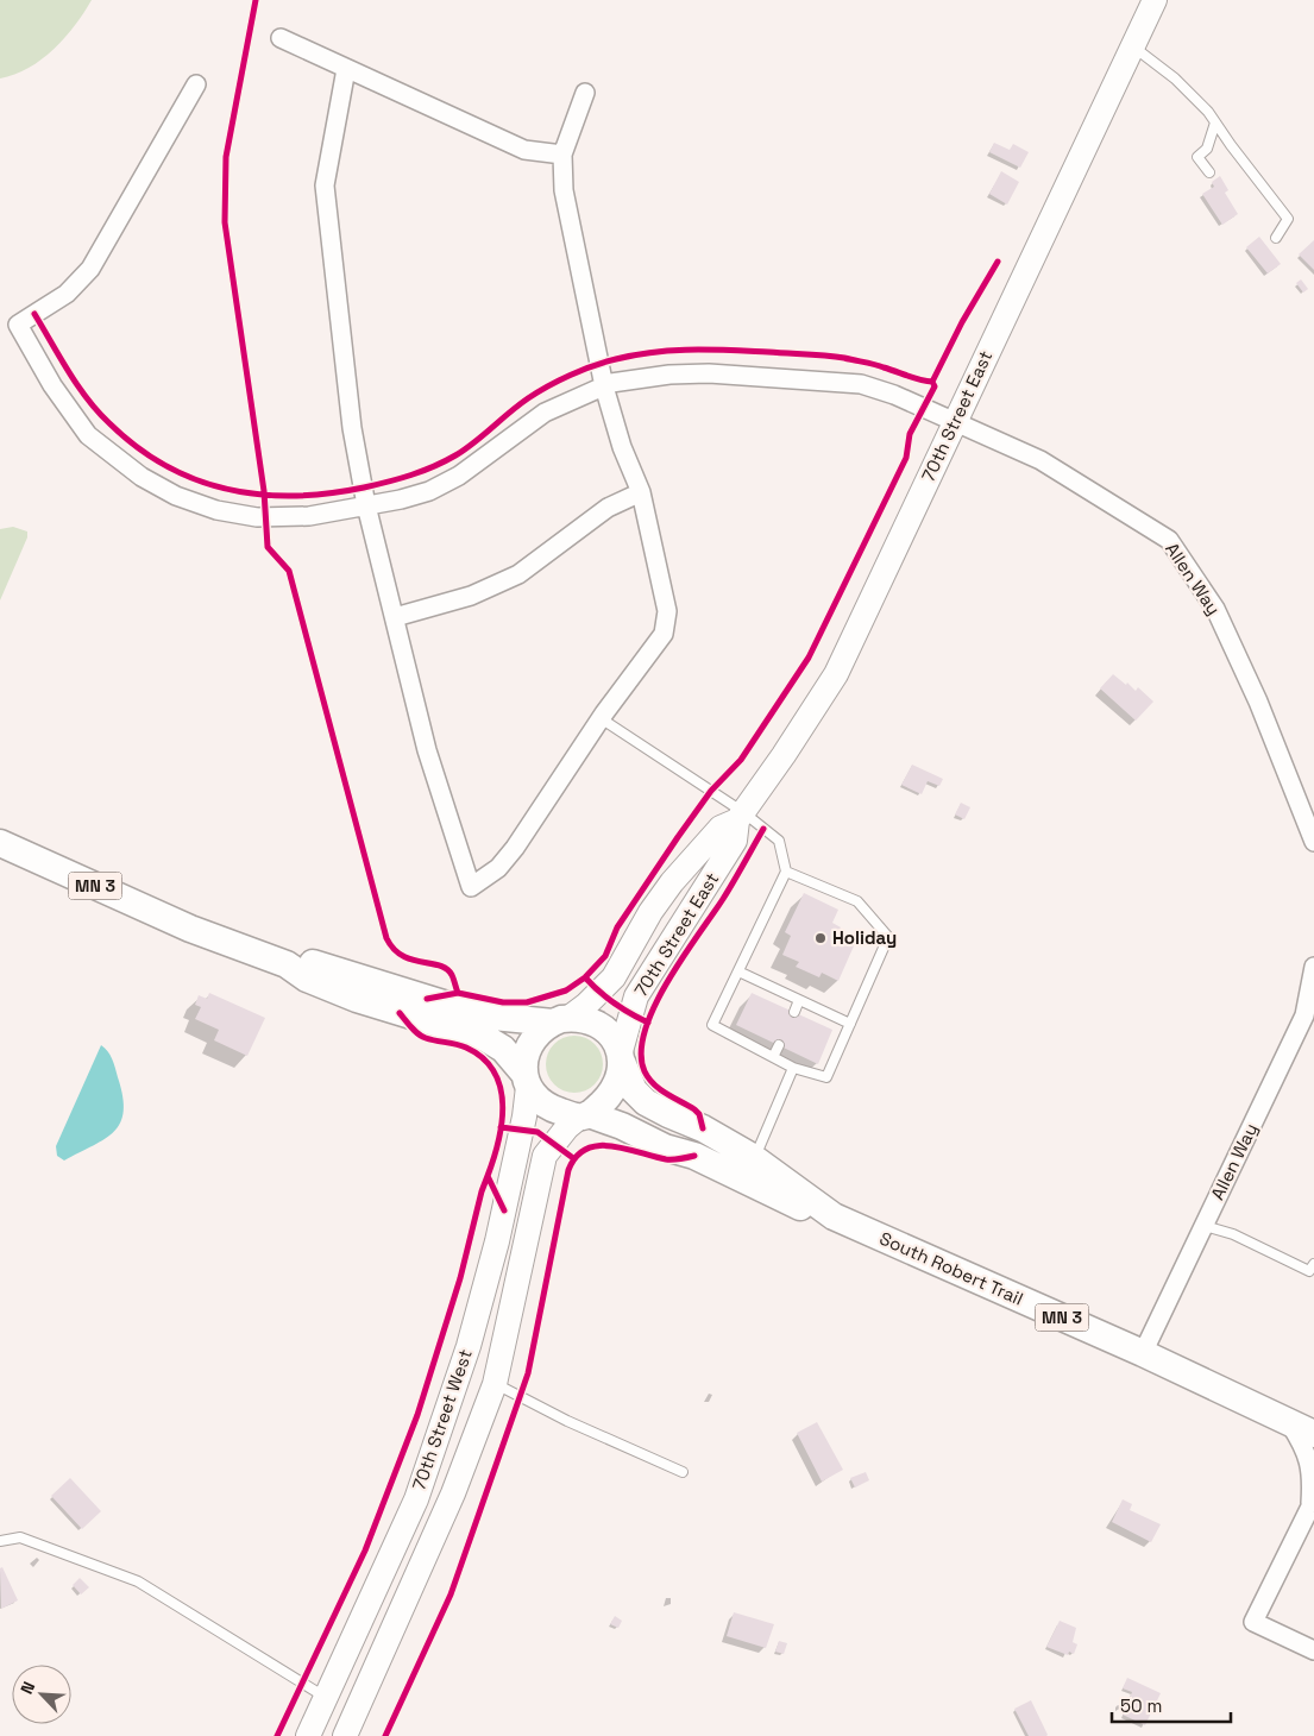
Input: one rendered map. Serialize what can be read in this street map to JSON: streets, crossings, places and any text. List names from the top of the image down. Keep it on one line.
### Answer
{"streets":{"main road":["70th Street East","MN 3","South Robert Trail","70th Street West"],"street":["Allen Way"]},"crossings":[["70th Street East","Allen Way"],["70th Street East","MN 3"],["70th Street East","South Robert Trail"],["70th Street East","70th Street West"],["Allen Way","South Robert Trail"],["MN 3","South Robert Trail"],["MN 3","70th Street West"],["South Robert Trail","70th Street West"]],"places":["Holiday"],"scale_bar":"50 m","north":"top left"}
